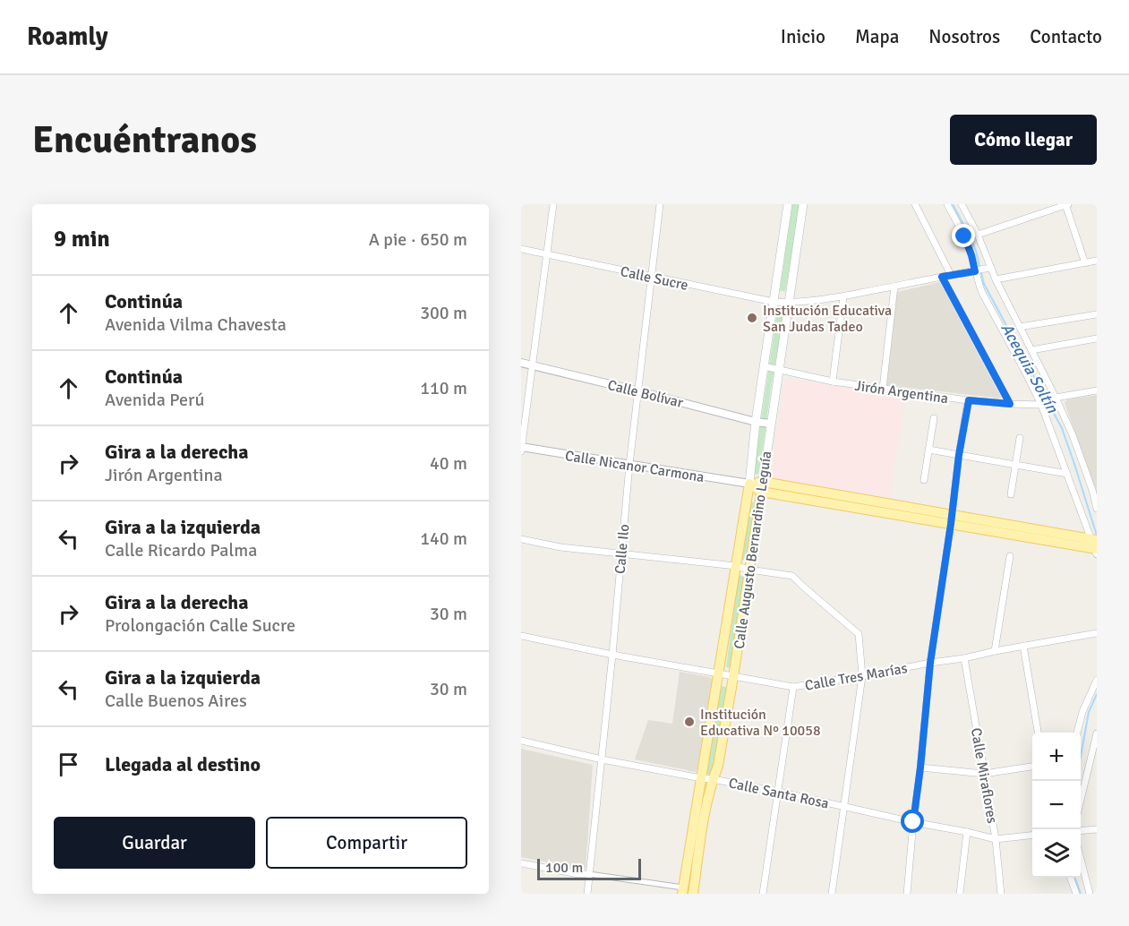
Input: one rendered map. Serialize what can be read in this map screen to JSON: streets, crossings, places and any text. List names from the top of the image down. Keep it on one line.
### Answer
{"streets":{"main road":["Calle Augusto Bernardino Leguía"],"street":["Calle Sucre","Jirón Argentina","Calle Bolívar","Calle Nicanor Carmona","Calle Ilo","Calle Tres Marías","Calle Miraflores","Calle Santa Rosa"]},"crossings":[["Calle Sucre","Calle Ilo"],["Calle Sucre","Calle Augusto Bernardino Leguía"],["Jirón Argentina","Calle Augusto Bernardino Leguía"],["Calle Bolívar","Calle Ilo"],["Calle Bolívar","Calle Augusto Bernardino Leguía"],["Calle Nicanor Carmona","Calle Ilo"],["Calle Nicanor Carmona","Calle Augusto Bernardino Leguía"],["Calle Ilo","Calle Tres Marías"],["Calle Ilo","Calle Santa Rosa"],["Calle Augusto Bernardino Leguía","Calle Tres Marías"],["Calle Augusto Bernardino Leguía","Calle Santa Rosa"],["Calle Tres Marías","Calle Miraflores"],["Calle Miraflores","Calle Santa Rosa"]],"water":["Acequia Soltín"],"places":["Institución Educativa San Judas Tadeo","Institución Educativa Nº 10058"],"scale_bar":"100 m","page":{"header":"Roamly","nav":["Inicio","Mapa","Nosotros","Contacto"],"buttons":["Cómo llegar",["Guardar","Compartir"]],"title":"Encuéntranos","heading":["9 min","A pie · 650 m"],"list":[["Continúa","Avenida Vilma Chavesta","300 m"],["Continúa","Avenida Perú","110 m"],["Gira a la derecha","Jirón Argentina","40 m"],["Gira a la izquierda","Calle Ricardo Palma","140 m"],["Gira a la derecha","Prolongación Calle Sucre","30 m"],["Gira a la izquierda","Calle Buenos Aires","30 m"],"Llegada al destino"],"map_buttons":["+","−"],"scale":"100 m"}}
